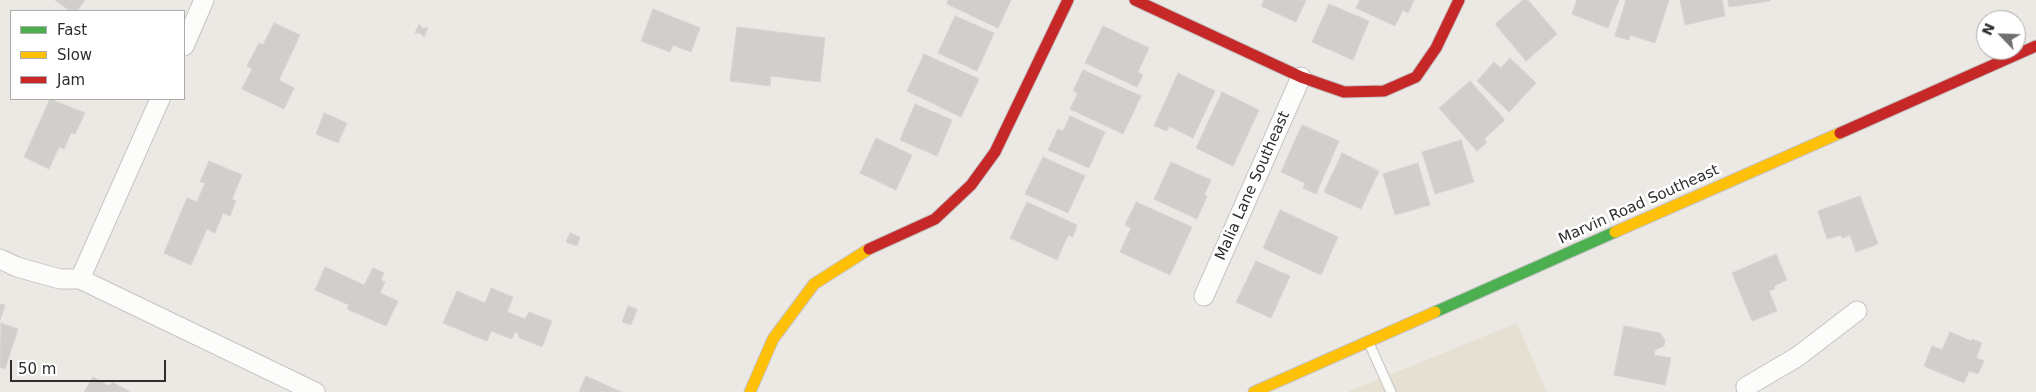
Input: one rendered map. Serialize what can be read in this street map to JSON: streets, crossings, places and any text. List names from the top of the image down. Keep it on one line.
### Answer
{"streets":{"street":["Malia Lane Southeast","Marvin Road Southeast"]},"legend":["Fast","Slow","Jam"],"scale_bar":"50 m","north":"top left"}
